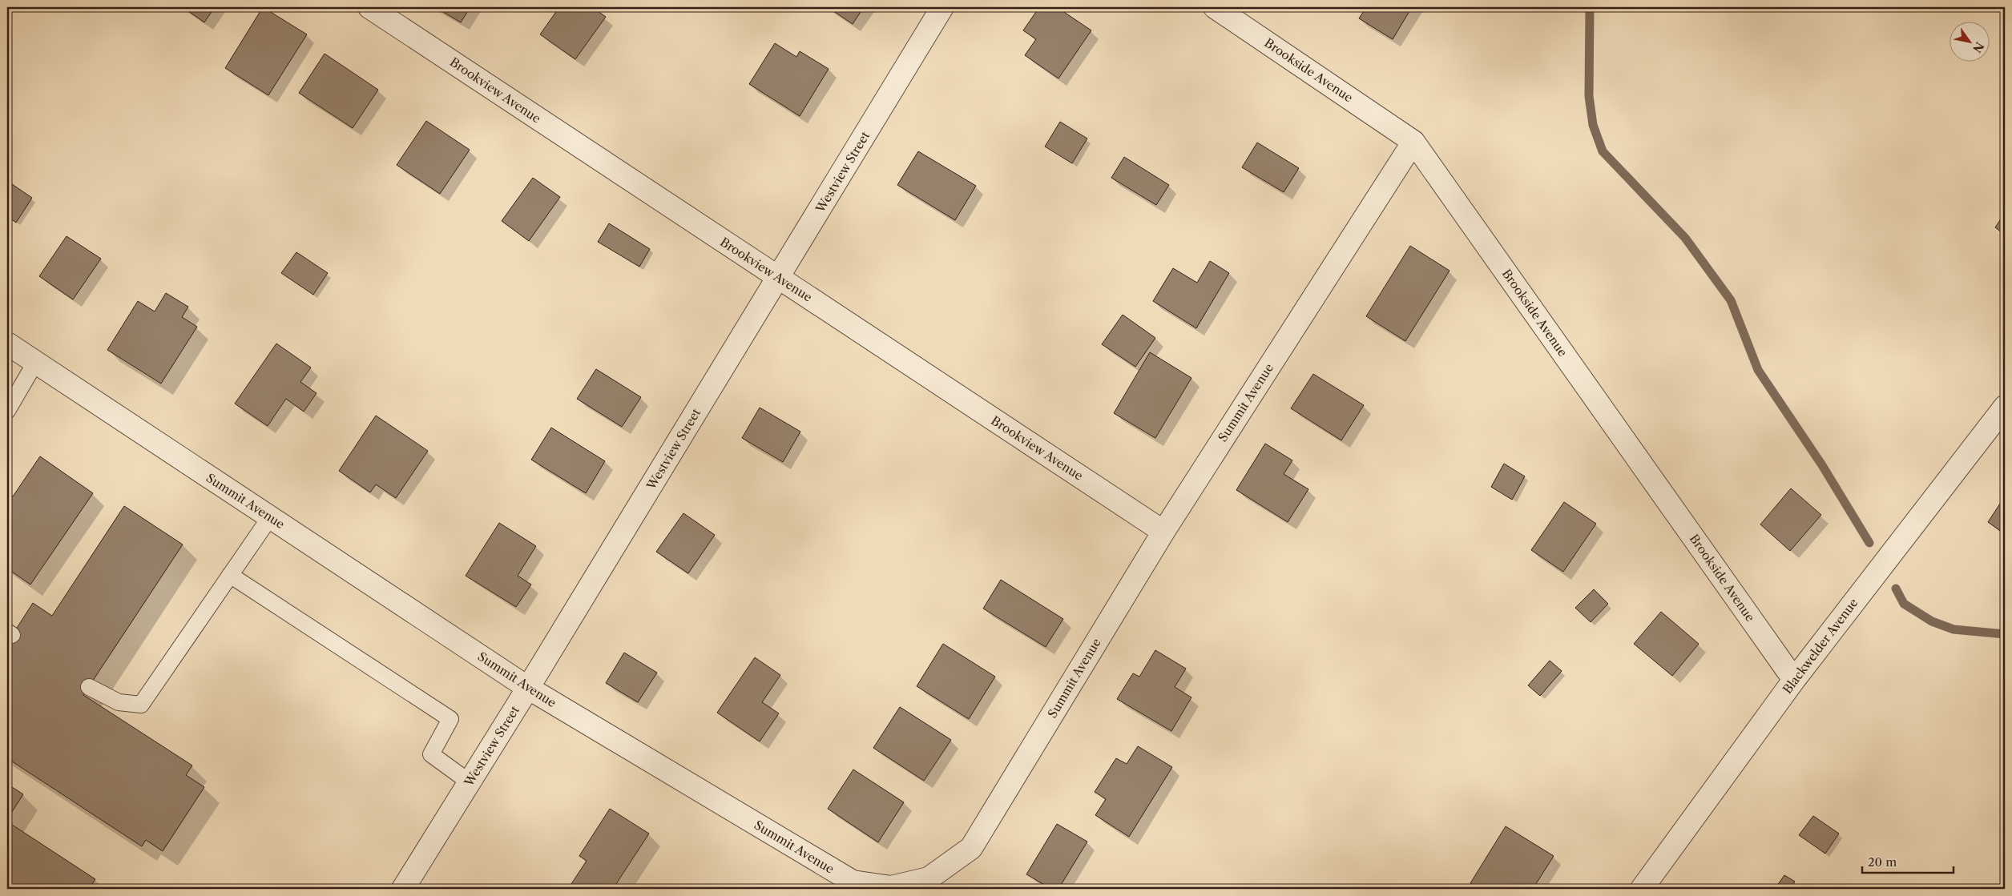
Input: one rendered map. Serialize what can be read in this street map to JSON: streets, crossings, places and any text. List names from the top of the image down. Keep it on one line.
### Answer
{"streets":{"street":["Brookside Avenue","Brookview Avenue","Westview Street","Summit Avenue","Blackwelder Avenue"]},"crossings":[["Brookside Avenue","Summit Avenue"],["Brookside Avenue","Blackwelder Avenue"],["Brookview Avenue","Westview Street"],["Brookview Avenue","Summit Avenue"],["Westview Street","Summit Avenue"]],"scale_bar":"20 m","north":"bottom right"}
